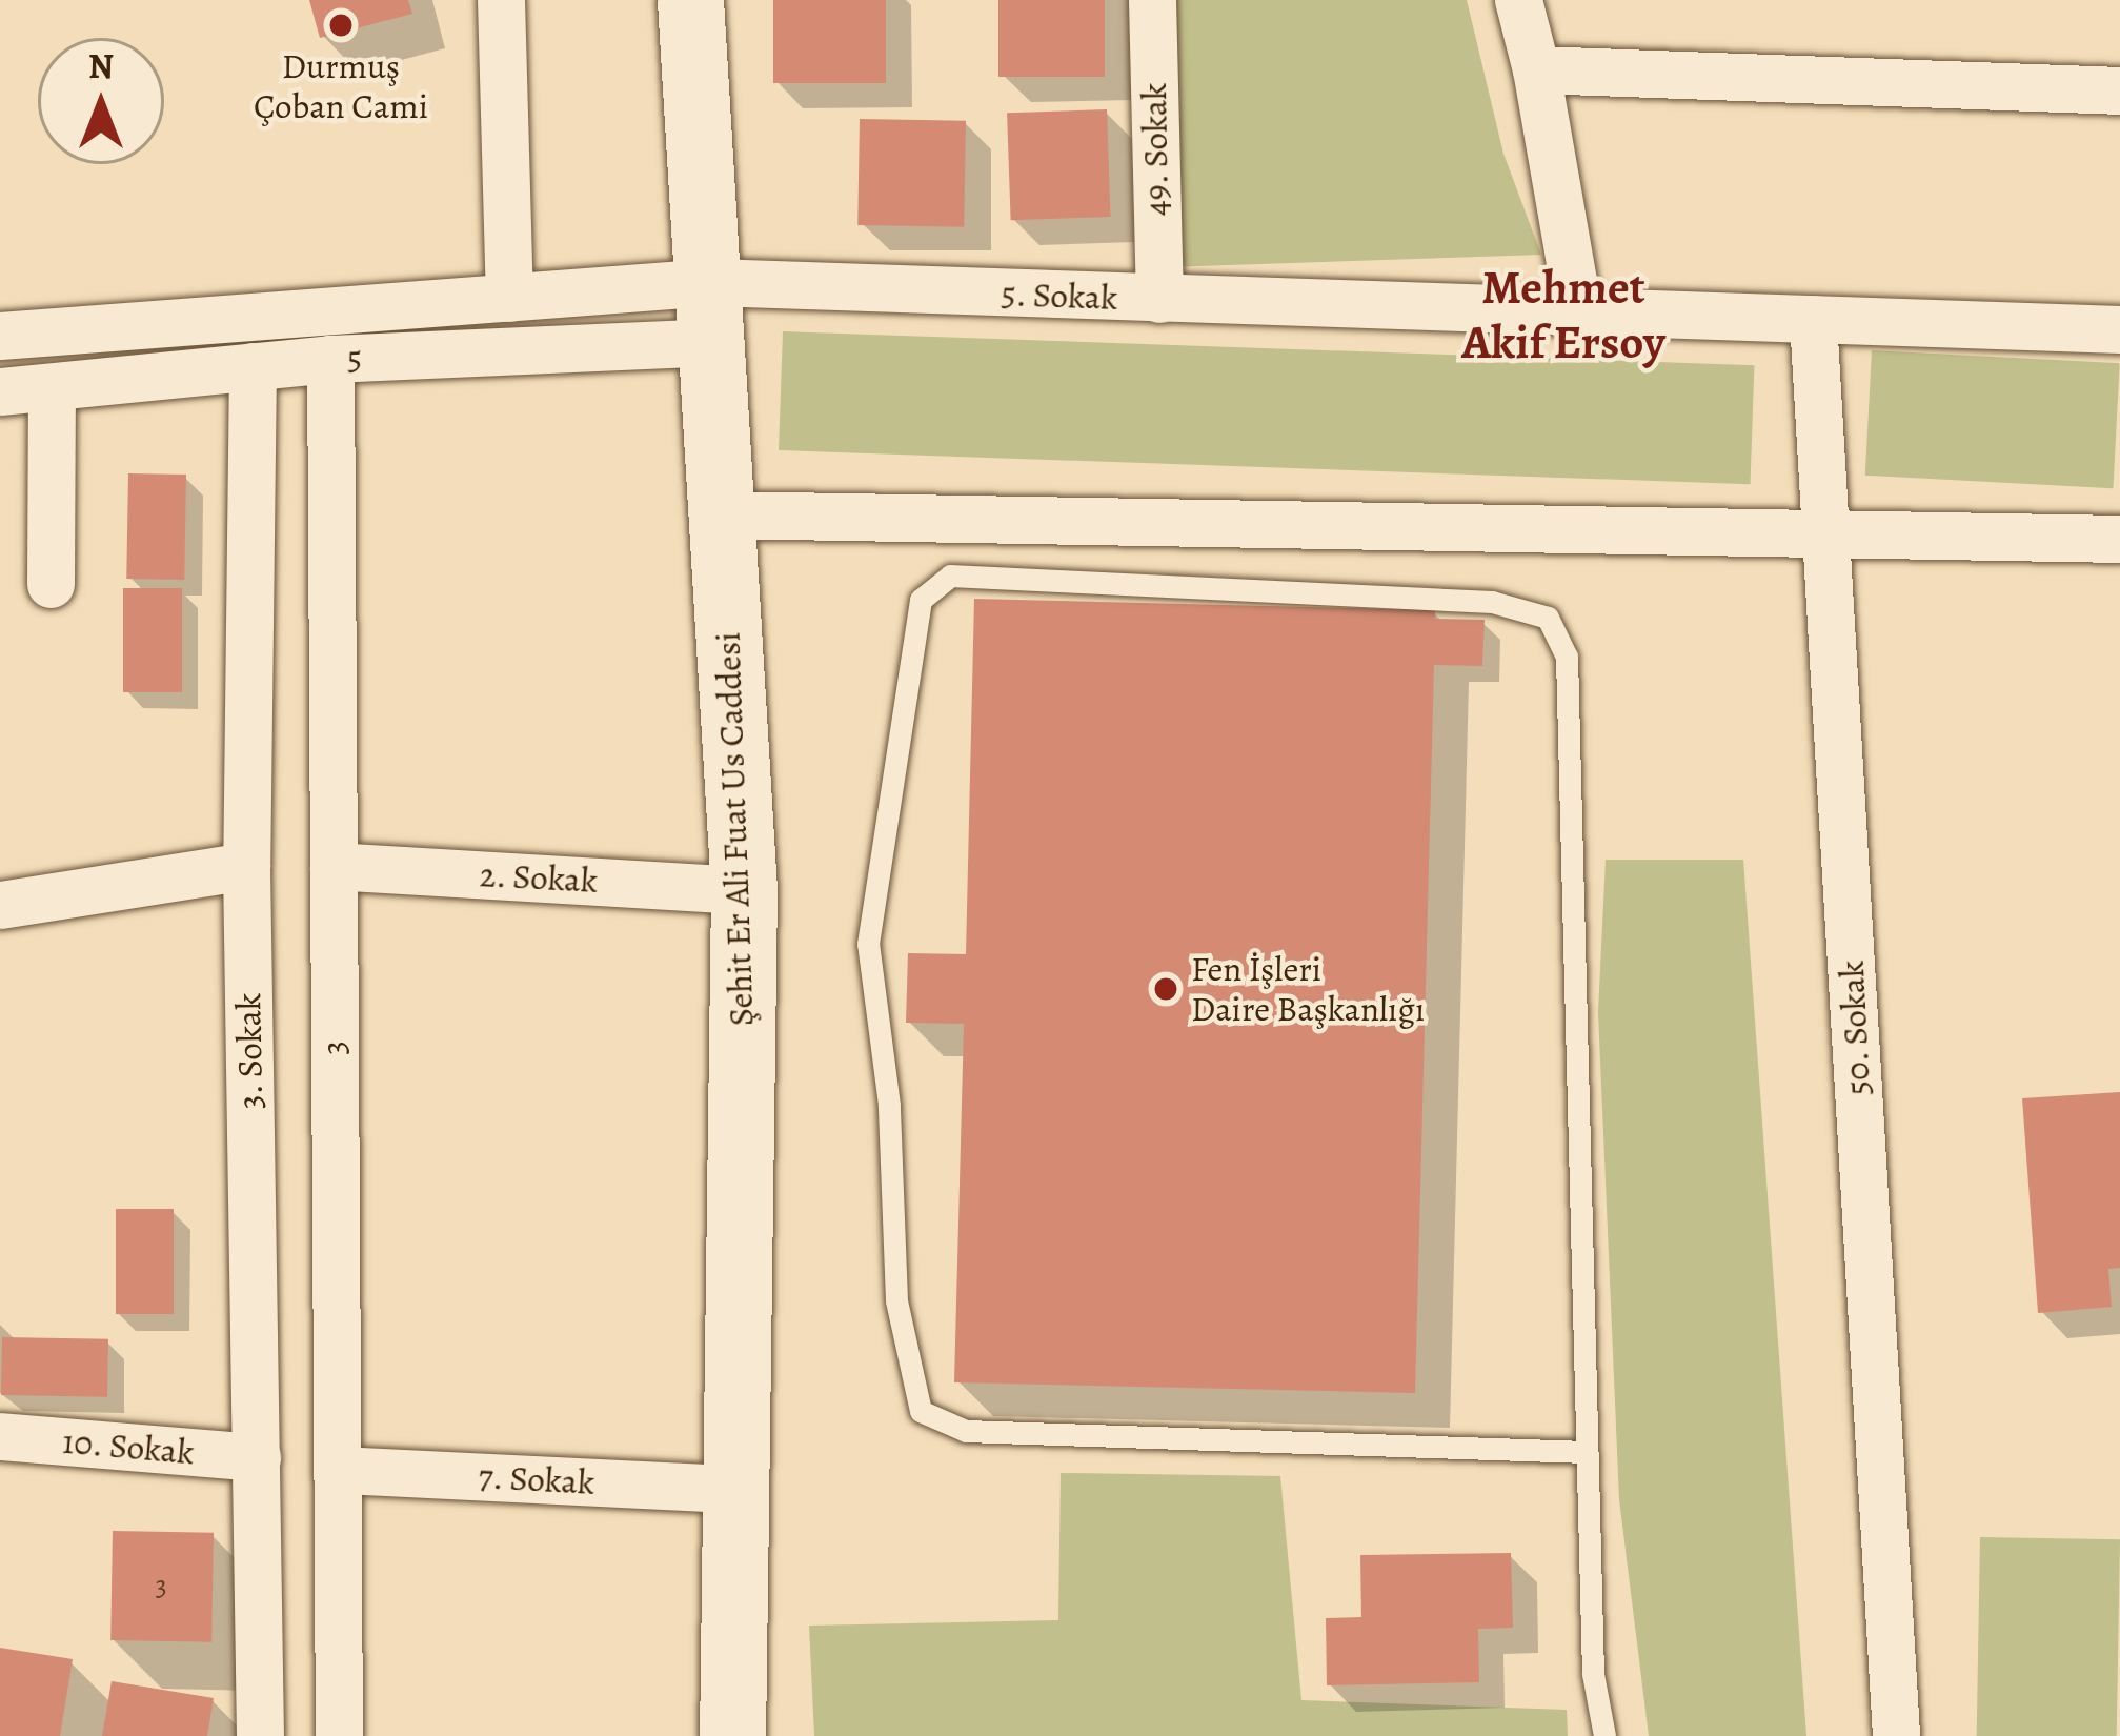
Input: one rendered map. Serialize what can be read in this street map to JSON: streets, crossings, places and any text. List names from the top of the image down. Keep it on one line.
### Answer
{"streets":{"street":["49. Sokak","5. Sokak","5","Şehit Er Ali Fuat Us Caddesi","2. Sokak","50. Sokak","3","3. Sokak","10. Sokak","7. Sokak"]},"crossings":[["49. Sokak","5. Sokak"],["5. Sokak","5"],["5. Sokak","Şehit Er Ali Fuat Us Caddesi"],["5. Sokak","50. Sokak"],["5","Şehit Er Ali Fuat Us Caddesi"],["5","3"],["5","3. Sokak"],["Şehit Er Ali Fuat Us Caddesi","2. Sokak"],["Şehit Er Ali Fuat Us Caddesi","7. Sokak"],["2. Sokak","3"],["3","7. Sokak"],["3. Sokak","10. Sokak"]],"districts":["Mehmet Akif Ersoy"],"places":["Durmuş Çoban Cami","Fen İşleri Daire Başkanlığı"],"house_numbers":["3"],"north":"top"}
